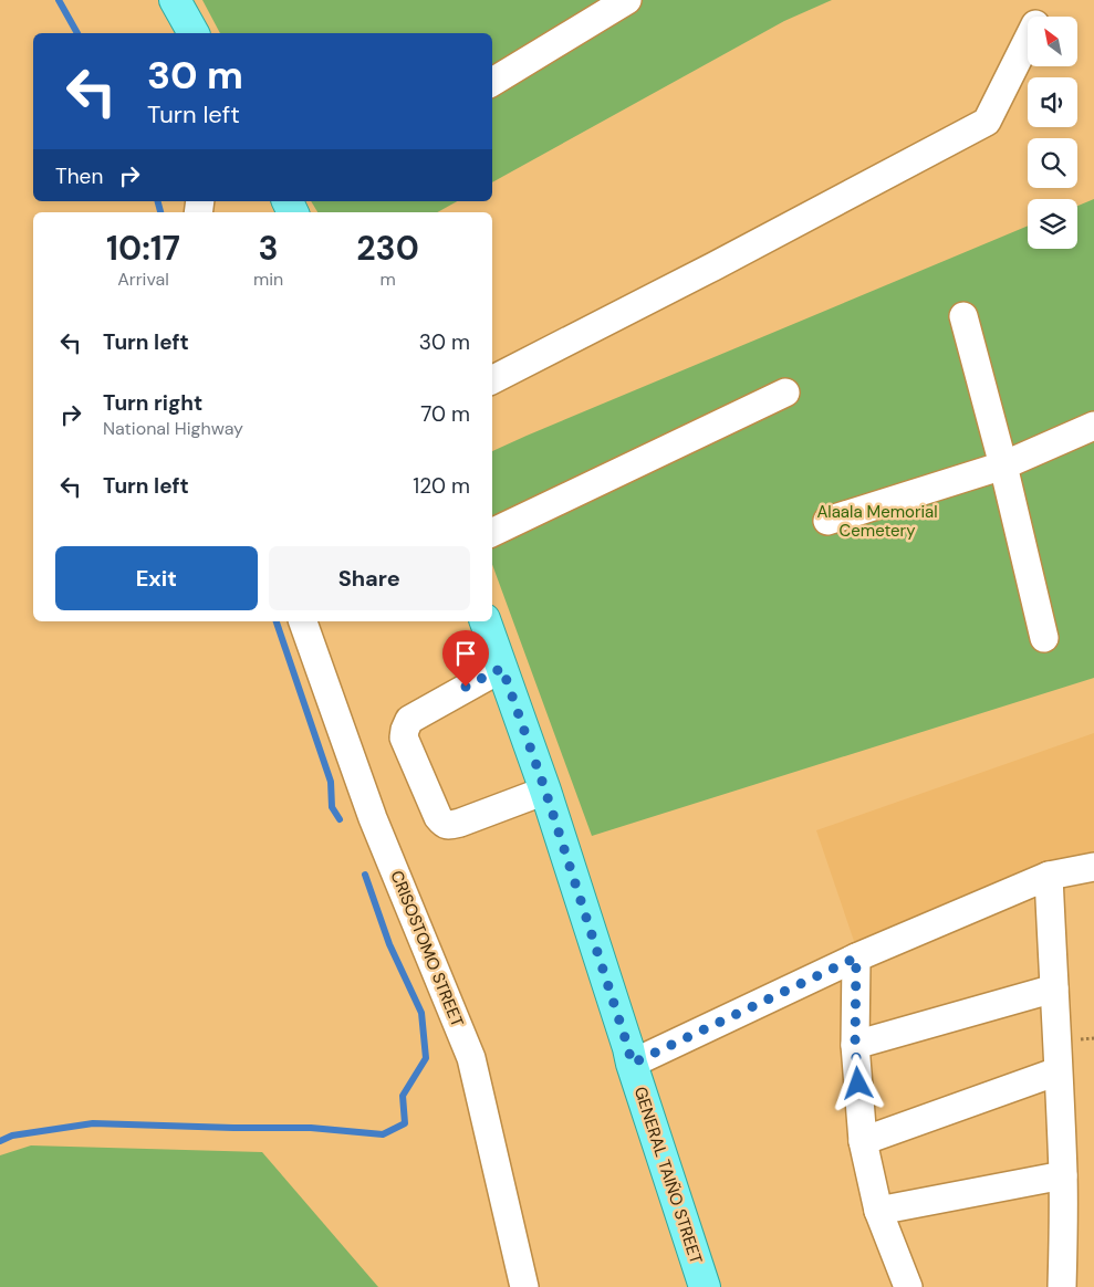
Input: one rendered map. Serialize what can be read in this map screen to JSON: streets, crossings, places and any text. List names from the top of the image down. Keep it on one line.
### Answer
{"streets":{"main road":["GENERAL TAIÑO STREET"],"street":["CRISOSTOMO STREET"]},"parks":["Alaala Memorial Cemetery"],"north":"top left","page":{"turn":["30 m","Turn left"],"then":"Then","eta":["10:17","Arrival","3","min","230","m"],"list":[{"name":"Turn left","value":"30 m"},{"name":"Turn right","note":"National Highway","value":"70 m"},{"name":"Turn left","value":"120 m"}],"buttons":["Exit","Share"]}}
